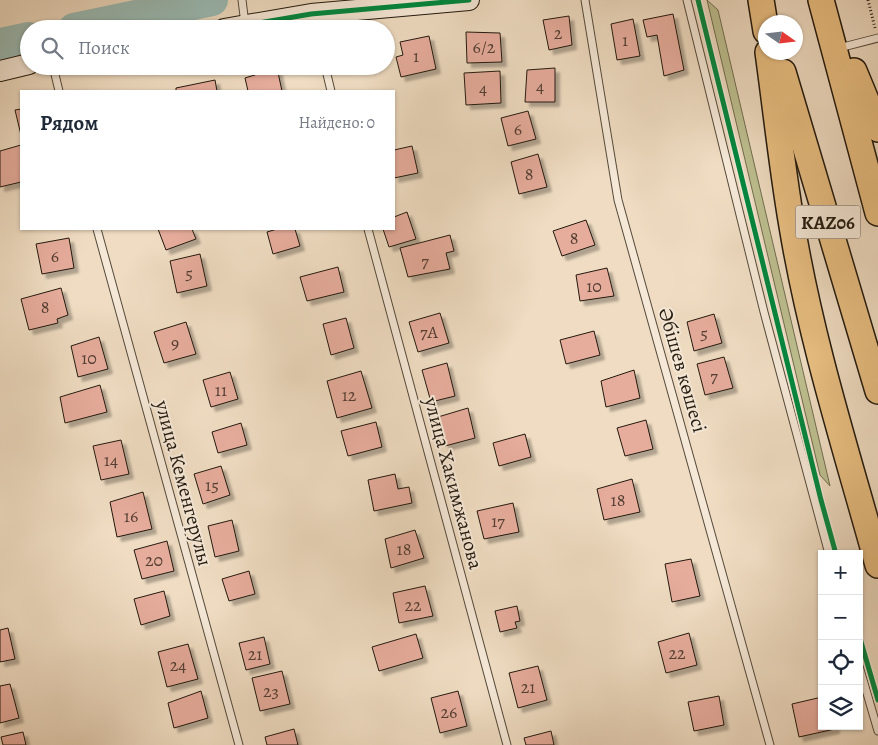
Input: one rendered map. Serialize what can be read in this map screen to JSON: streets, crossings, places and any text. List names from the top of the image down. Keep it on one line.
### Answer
{"streets":{"highway":["KАZ06"],"lane":["Әбішев көшесі","улица Кеменгерулы","улица Хакимжанова"]},"house_numbers":["2","1","6/2","1","4","4","6","8","8","6","7","5","10","8","7А","5","9","10","7","11","12","14","15","18","16","17","18","20","22","22","21","24","21","23","26"],"north":"right","page":{"search":"Поиск","heading":["Рядом","Найдено: 0"],"map_buttons":["+","−"]}}
